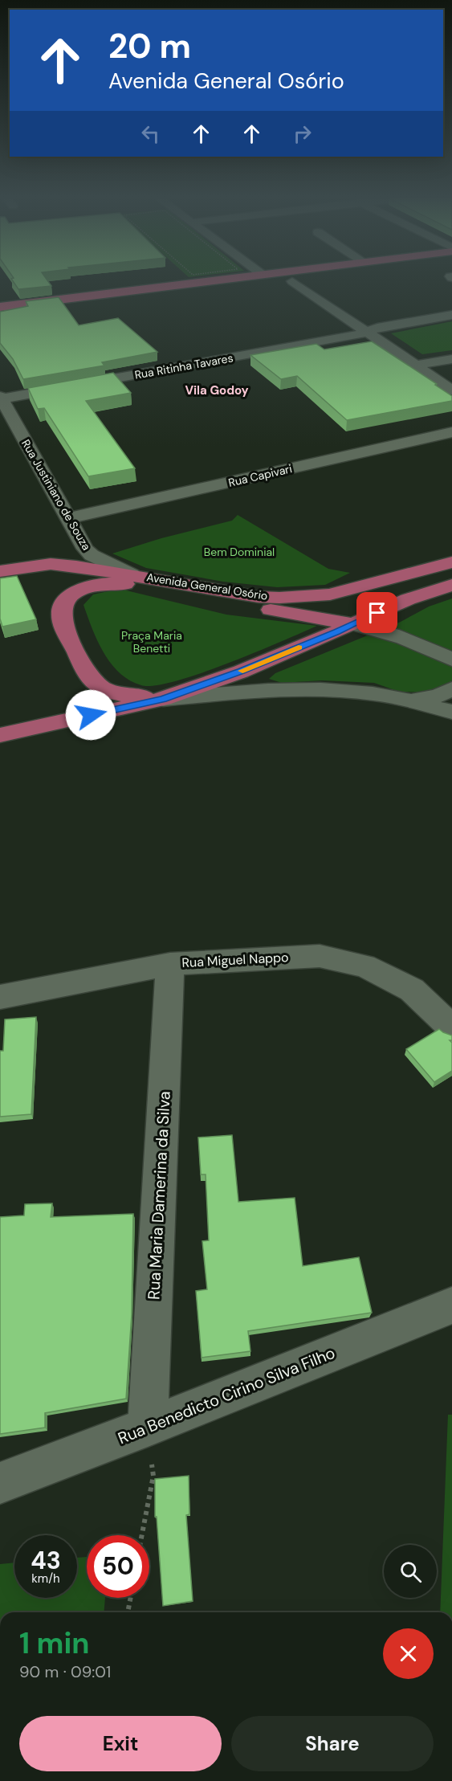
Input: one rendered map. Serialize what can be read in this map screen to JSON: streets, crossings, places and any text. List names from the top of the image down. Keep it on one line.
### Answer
{"streets":{"main road":["Avenida General Osório"],"street":["Rua Ritinha Tavares","Rua Capivari","Rua Justiniano de Souza","Rua Miguel Nappo","Rua Maria Damerina da Silva","Rua Benedicto Cirino Silva Filho"]},"crossings":[["Rua Ritinha Tavares","Rua Justiniano de Souza"],["Rua Capivari","Rua Justiniano de Souza"],["Rua Justiniano de Souza","Avenida General Osório"],["Rua Miguel Nappo","Rua Maria Damerina da Silva"],["Rua Maria Damerina da Silva","Rua Benedicto Cirino Silva Filho"]],"districts":["Vila Godoy"],"parks":["Bem Dominial","Praça Maria Benetti"],"page":{"turn":["20 m","Avenida General Osório"],"speed":"43 km/h","limit":"50","heading":["1 min","90 m · 09:01"],"buttons":["Exit","Share"]}}
